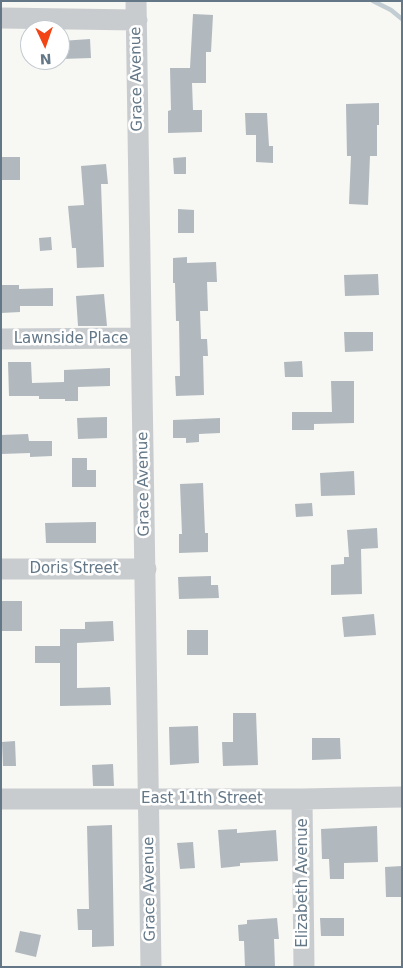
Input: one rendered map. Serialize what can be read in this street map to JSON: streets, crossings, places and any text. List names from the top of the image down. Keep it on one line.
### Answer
{"streets":{"street":["Grace Avenue","Lawnside Place","Doris Street","East 11th Street","Elizabeth Avenue"]},"crossings":[["Grace Avenue","Lawnside Place"],["Grace Avenue","Doris Street"],["Grace Avenue","East 11th Street"],["East 11th Street","Elizabeth Avenue"]],"north":"bottom"}
